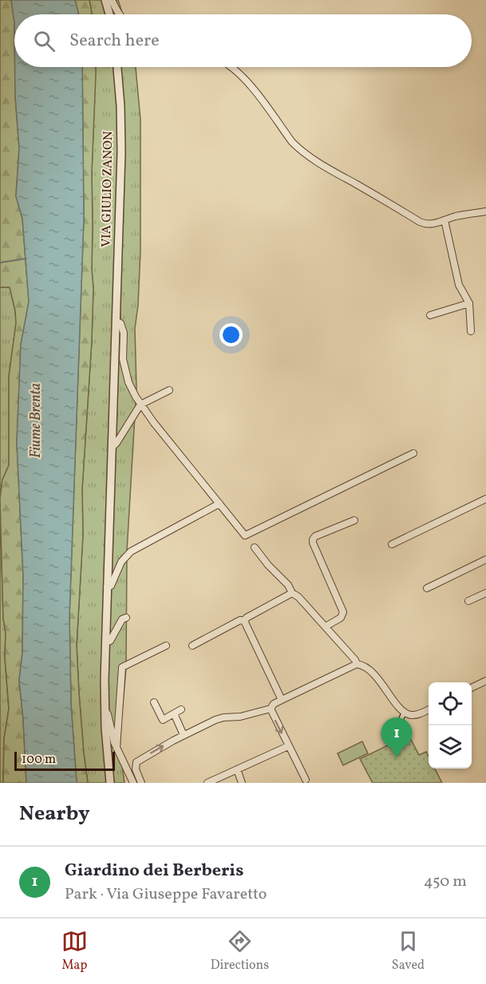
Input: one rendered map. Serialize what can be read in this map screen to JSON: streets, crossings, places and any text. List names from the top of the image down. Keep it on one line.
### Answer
{"streets":{"street":["VIA GIULIO ZANON"]},"water":["Fiume Brenta"],"scale_bar":"100 m","page":{"search":"Search here","pins":"1","scale":"100 m","heading":"Nearby","list":[{"mark":"1","name":"Giardino dei Berberis","note":"Park · Via Giuseppe Favaretto","value":"450 m"}],"nav":["Map","Directions","Saved"]}}
